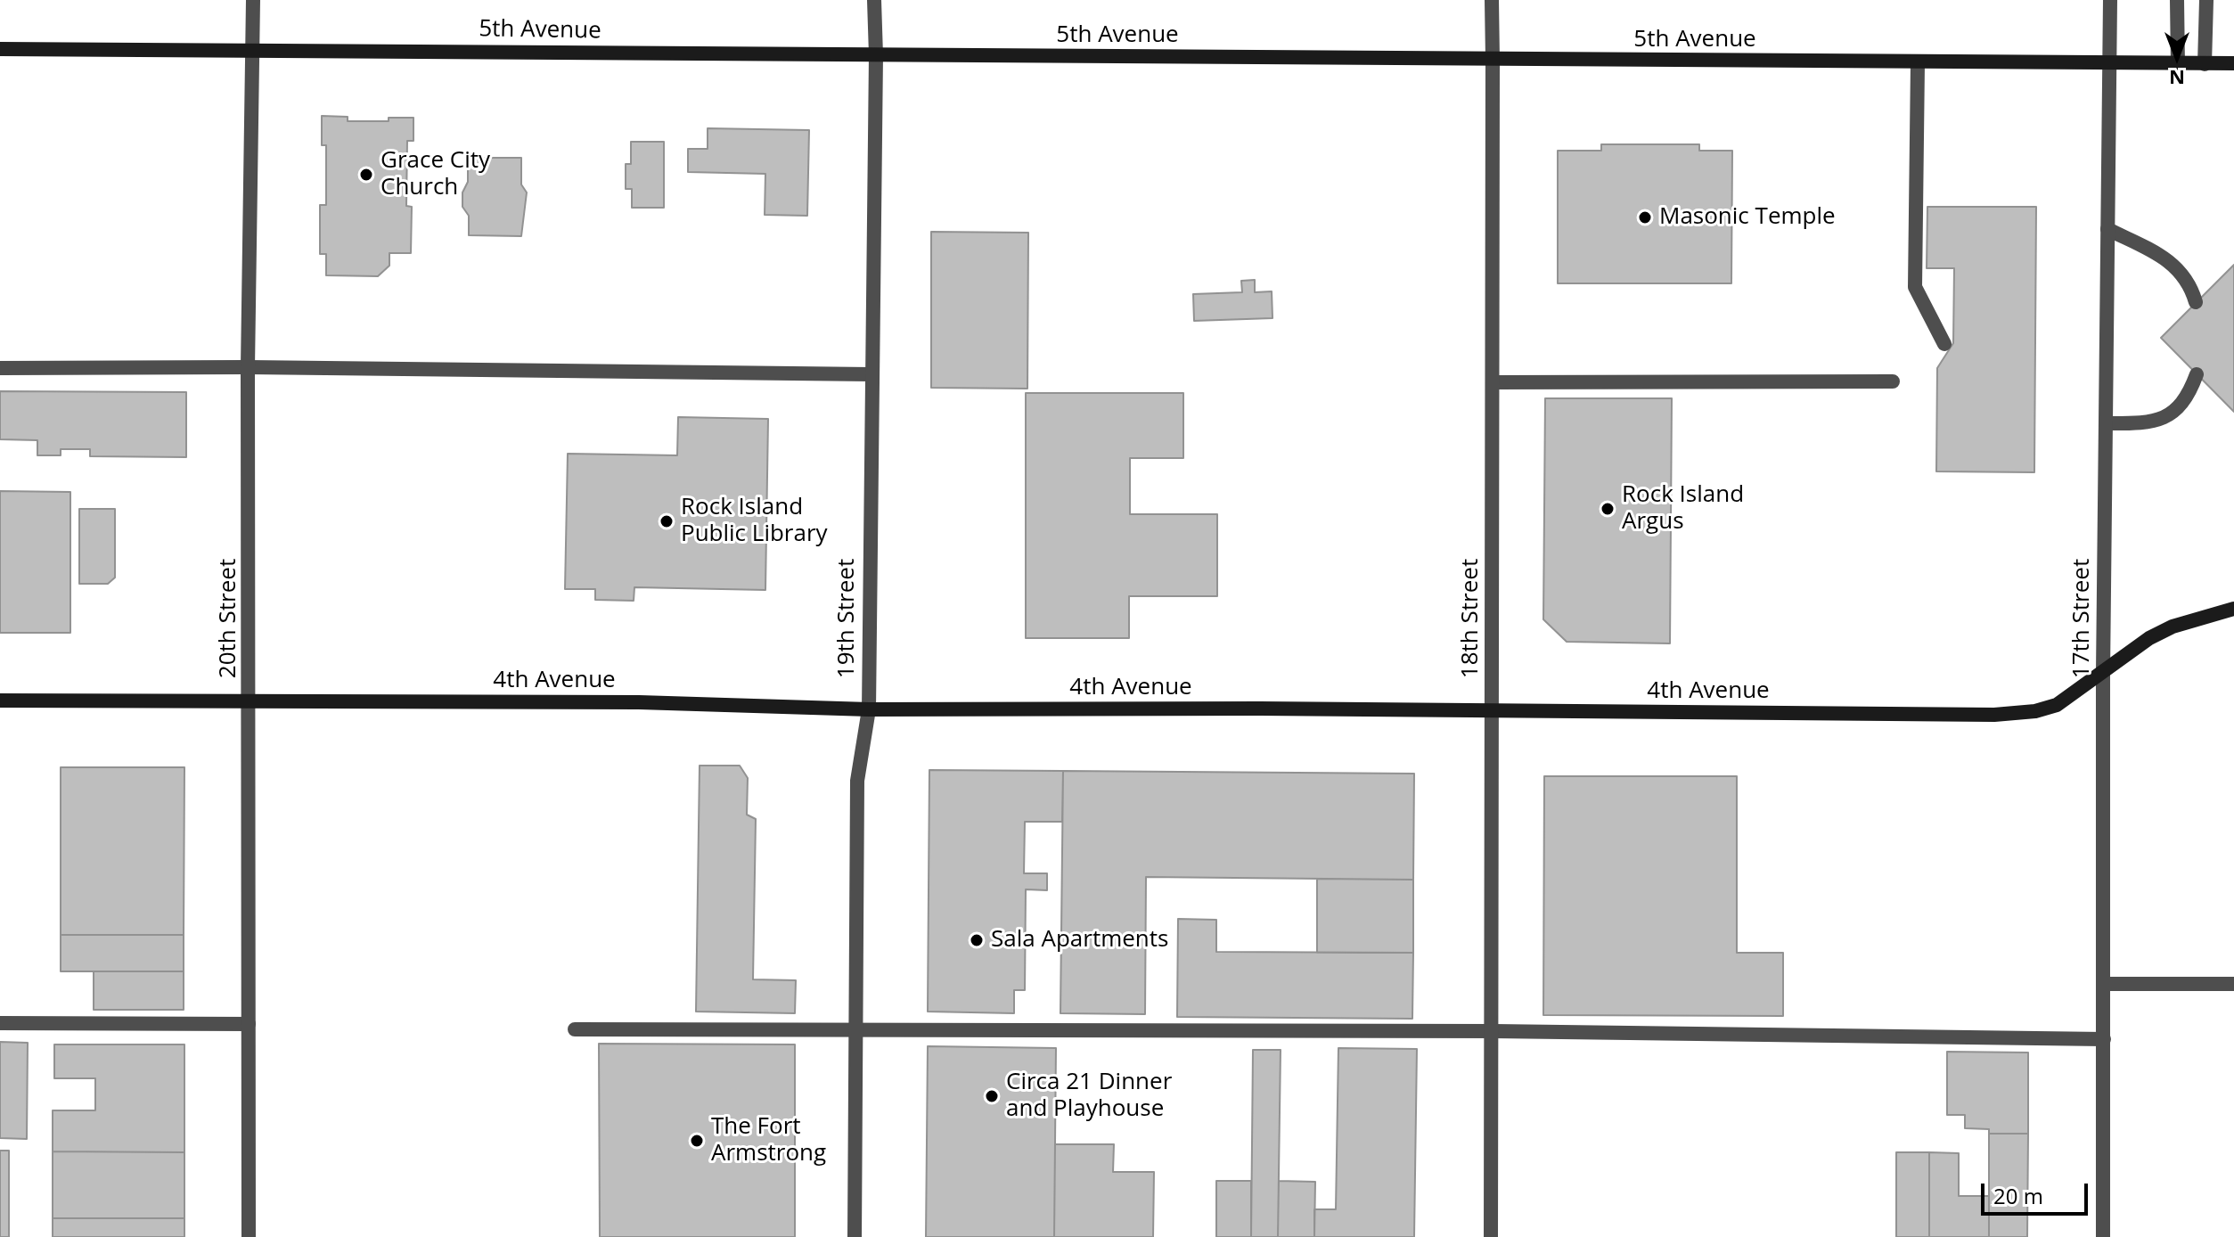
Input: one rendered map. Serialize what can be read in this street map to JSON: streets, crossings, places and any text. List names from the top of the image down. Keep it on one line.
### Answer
{"streets":{"main road":["5th Avenue","4th Avenue"],"street":["20th Street","19th Street","18th Street","17th Street"]},"crossings":[["5th Avenue","20th Street"],["5th Avenue","19th Street"],["5th Avenue","18th Street"],["5th Avenue","17th Street"],["20th Street","4th Avenue"],["19th Street","4th Avenue"],["18th Street","4th Avenue"],["17th Street","4th Avenue"]],"places":["Grace City Church","Masonic Temple","Rock Island Argus","Rock Island Public Library","Sala Apartments","Circa 21 Dinner and Playhouse","The Fort Armstrong"],"scale_bar":"20 m","north":"bottom"}
